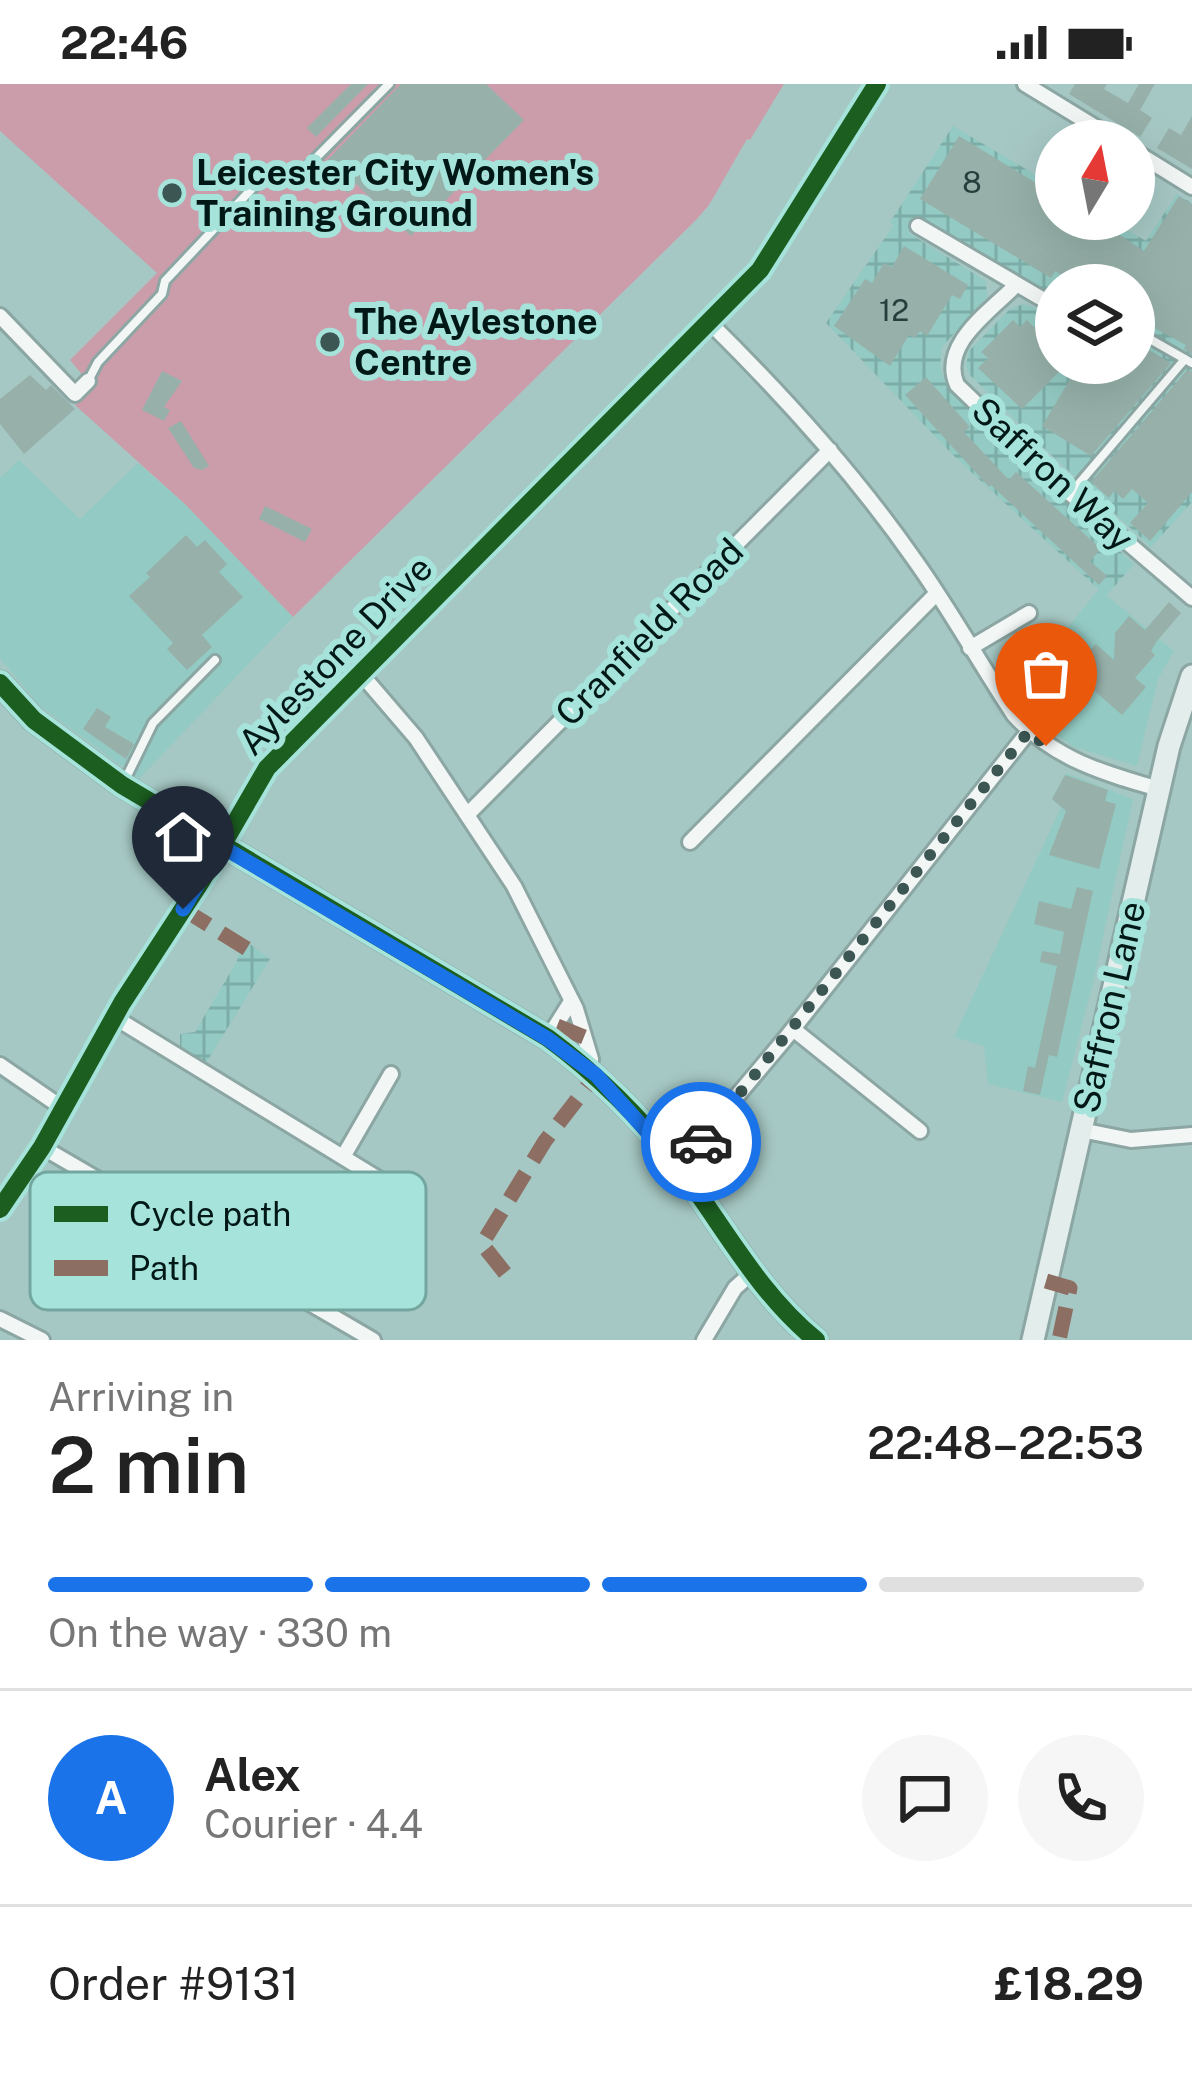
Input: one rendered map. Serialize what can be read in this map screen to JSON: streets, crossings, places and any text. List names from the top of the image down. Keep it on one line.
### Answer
{"streets":{"street":["Saffron Way","Cranfield Road","Aylestone Drive","Saffron Lane"]},"places":["Leicester City Women's Training Ground","The Aylestone Centre"],"house_numbers":["8","12"],"legend":["Cycle path","Path"],"north":"top","page":{"status":"22:46","heading":["2 min","Arriving in","22:48–22:53"],"panel":["Alex","Courier · 4.4","Order #9131","£18.29"],"bar":"On the way · 330 m","round":"A"}}
